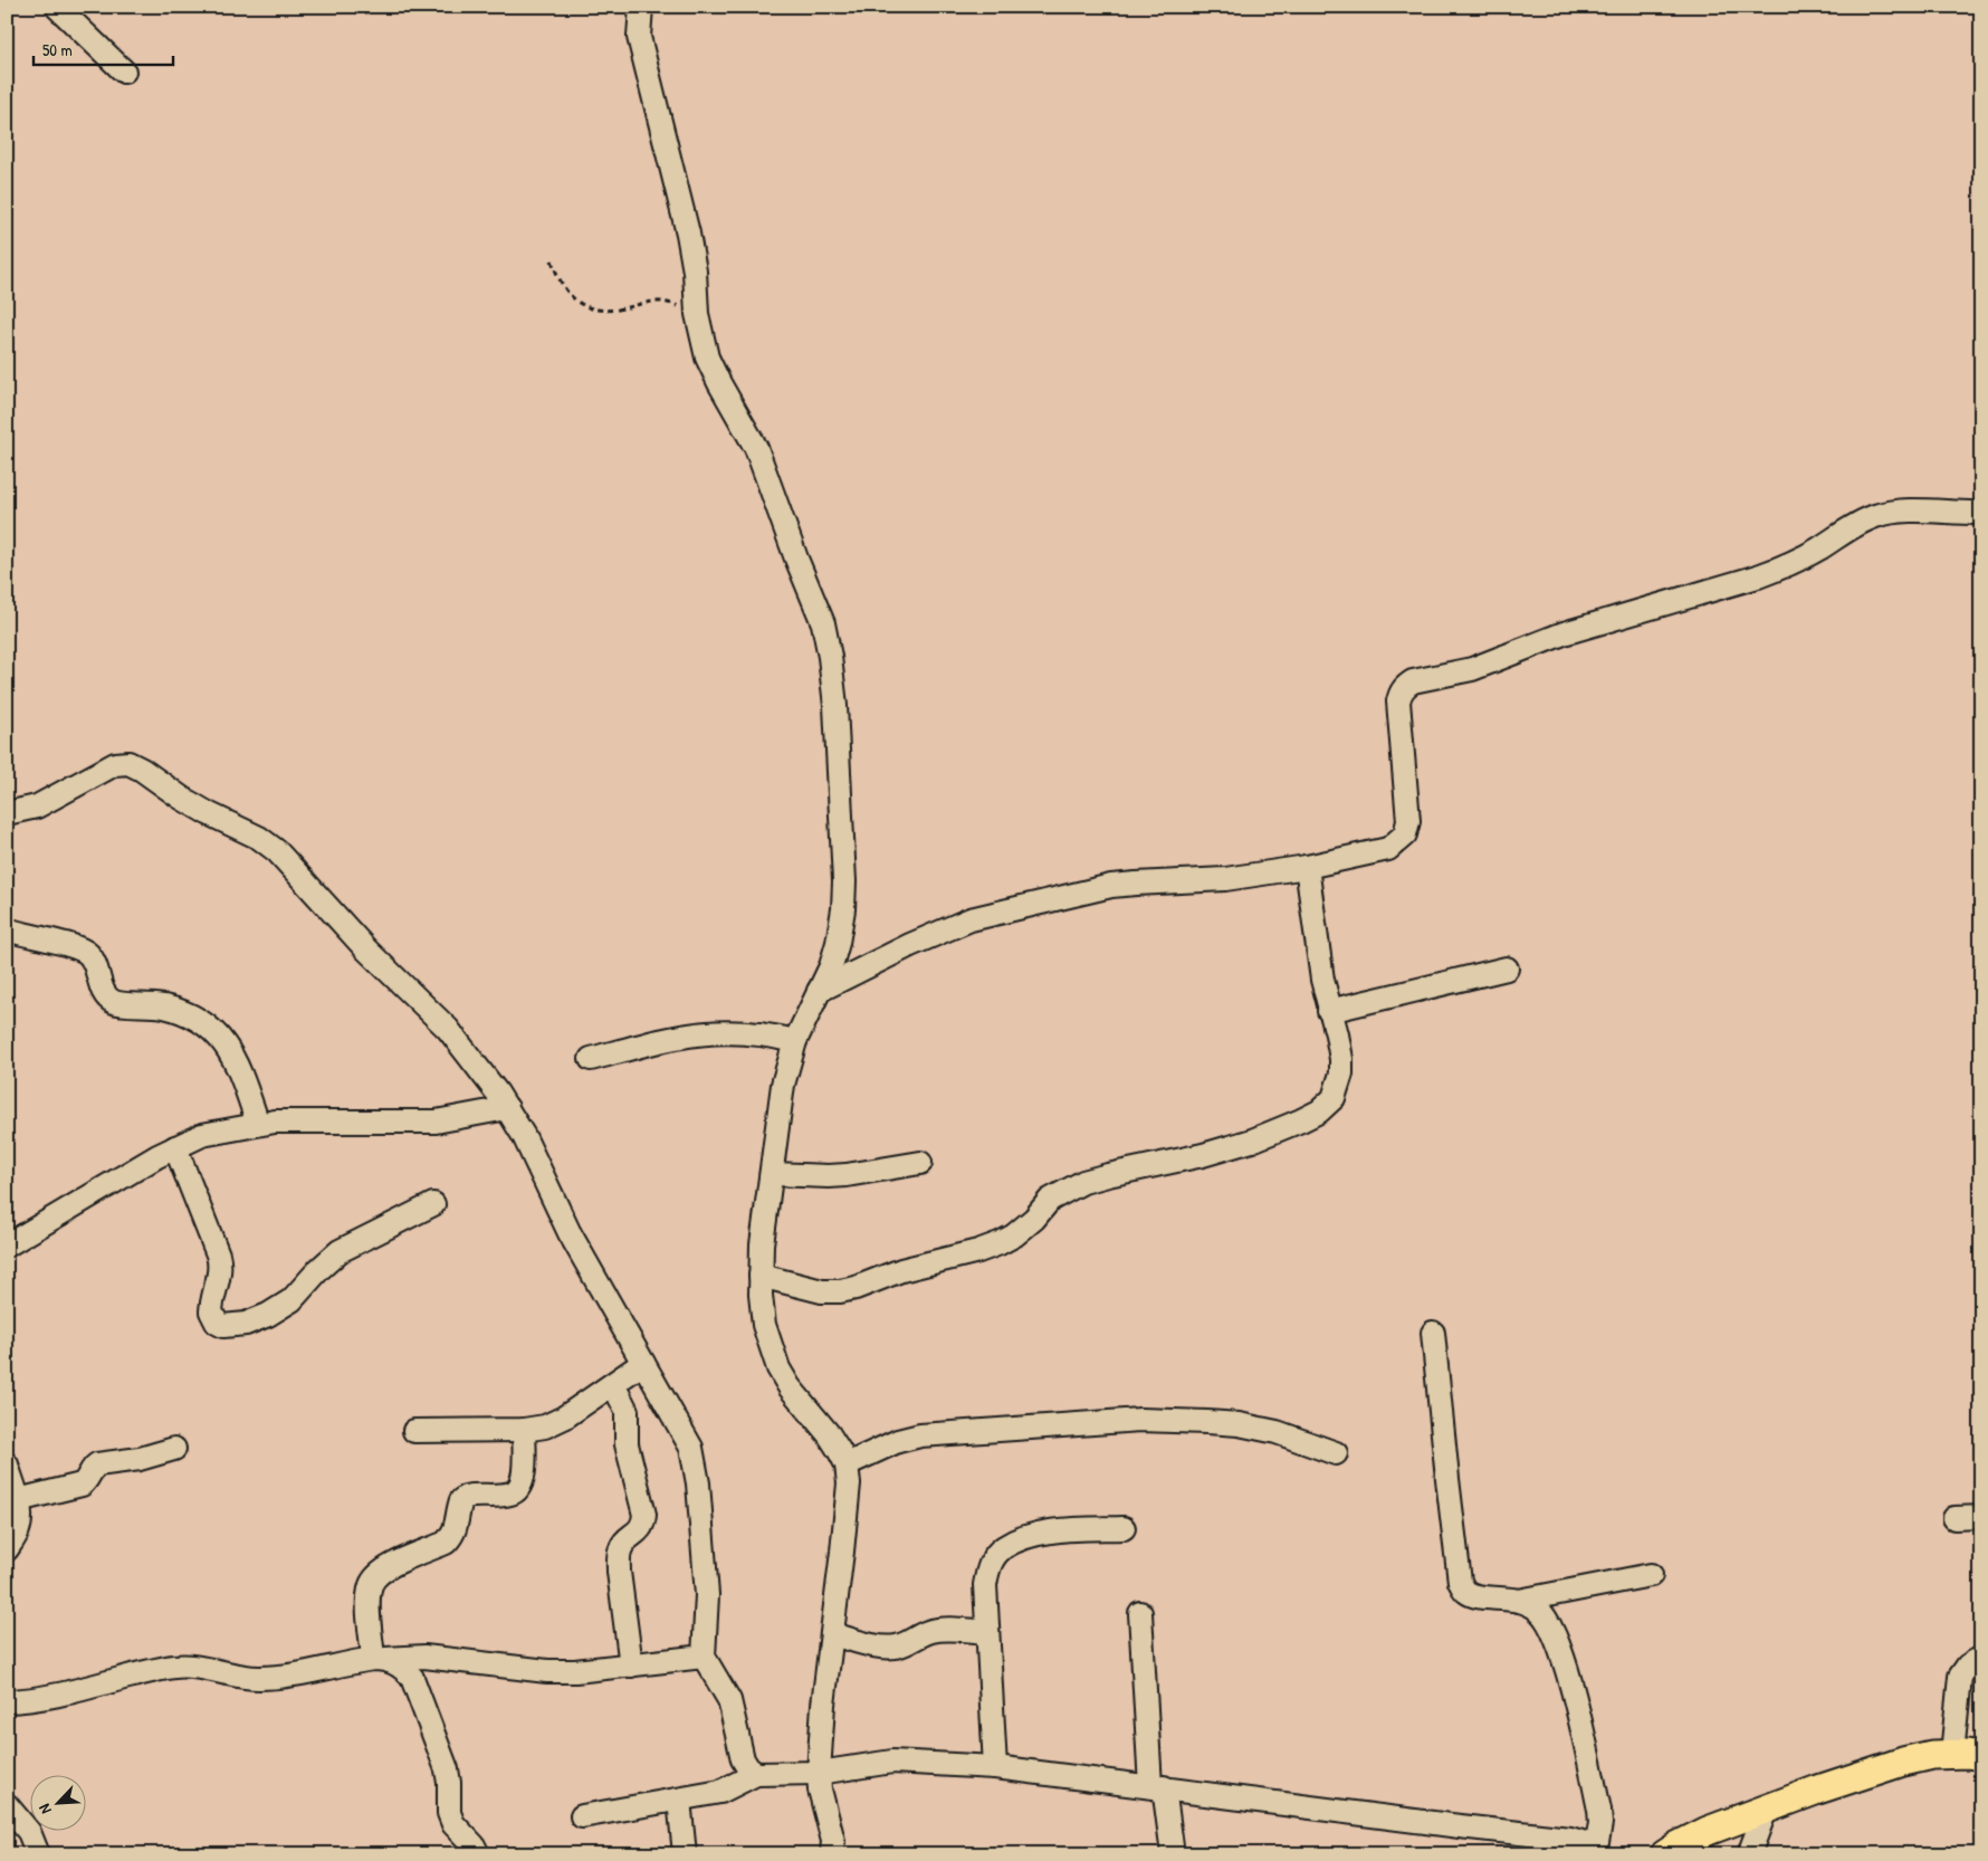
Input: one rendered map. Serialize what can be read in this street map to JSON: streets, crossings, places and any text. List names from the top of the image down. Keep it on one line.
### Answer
{"scale_bar":"50 m","north":"bottom left"}
